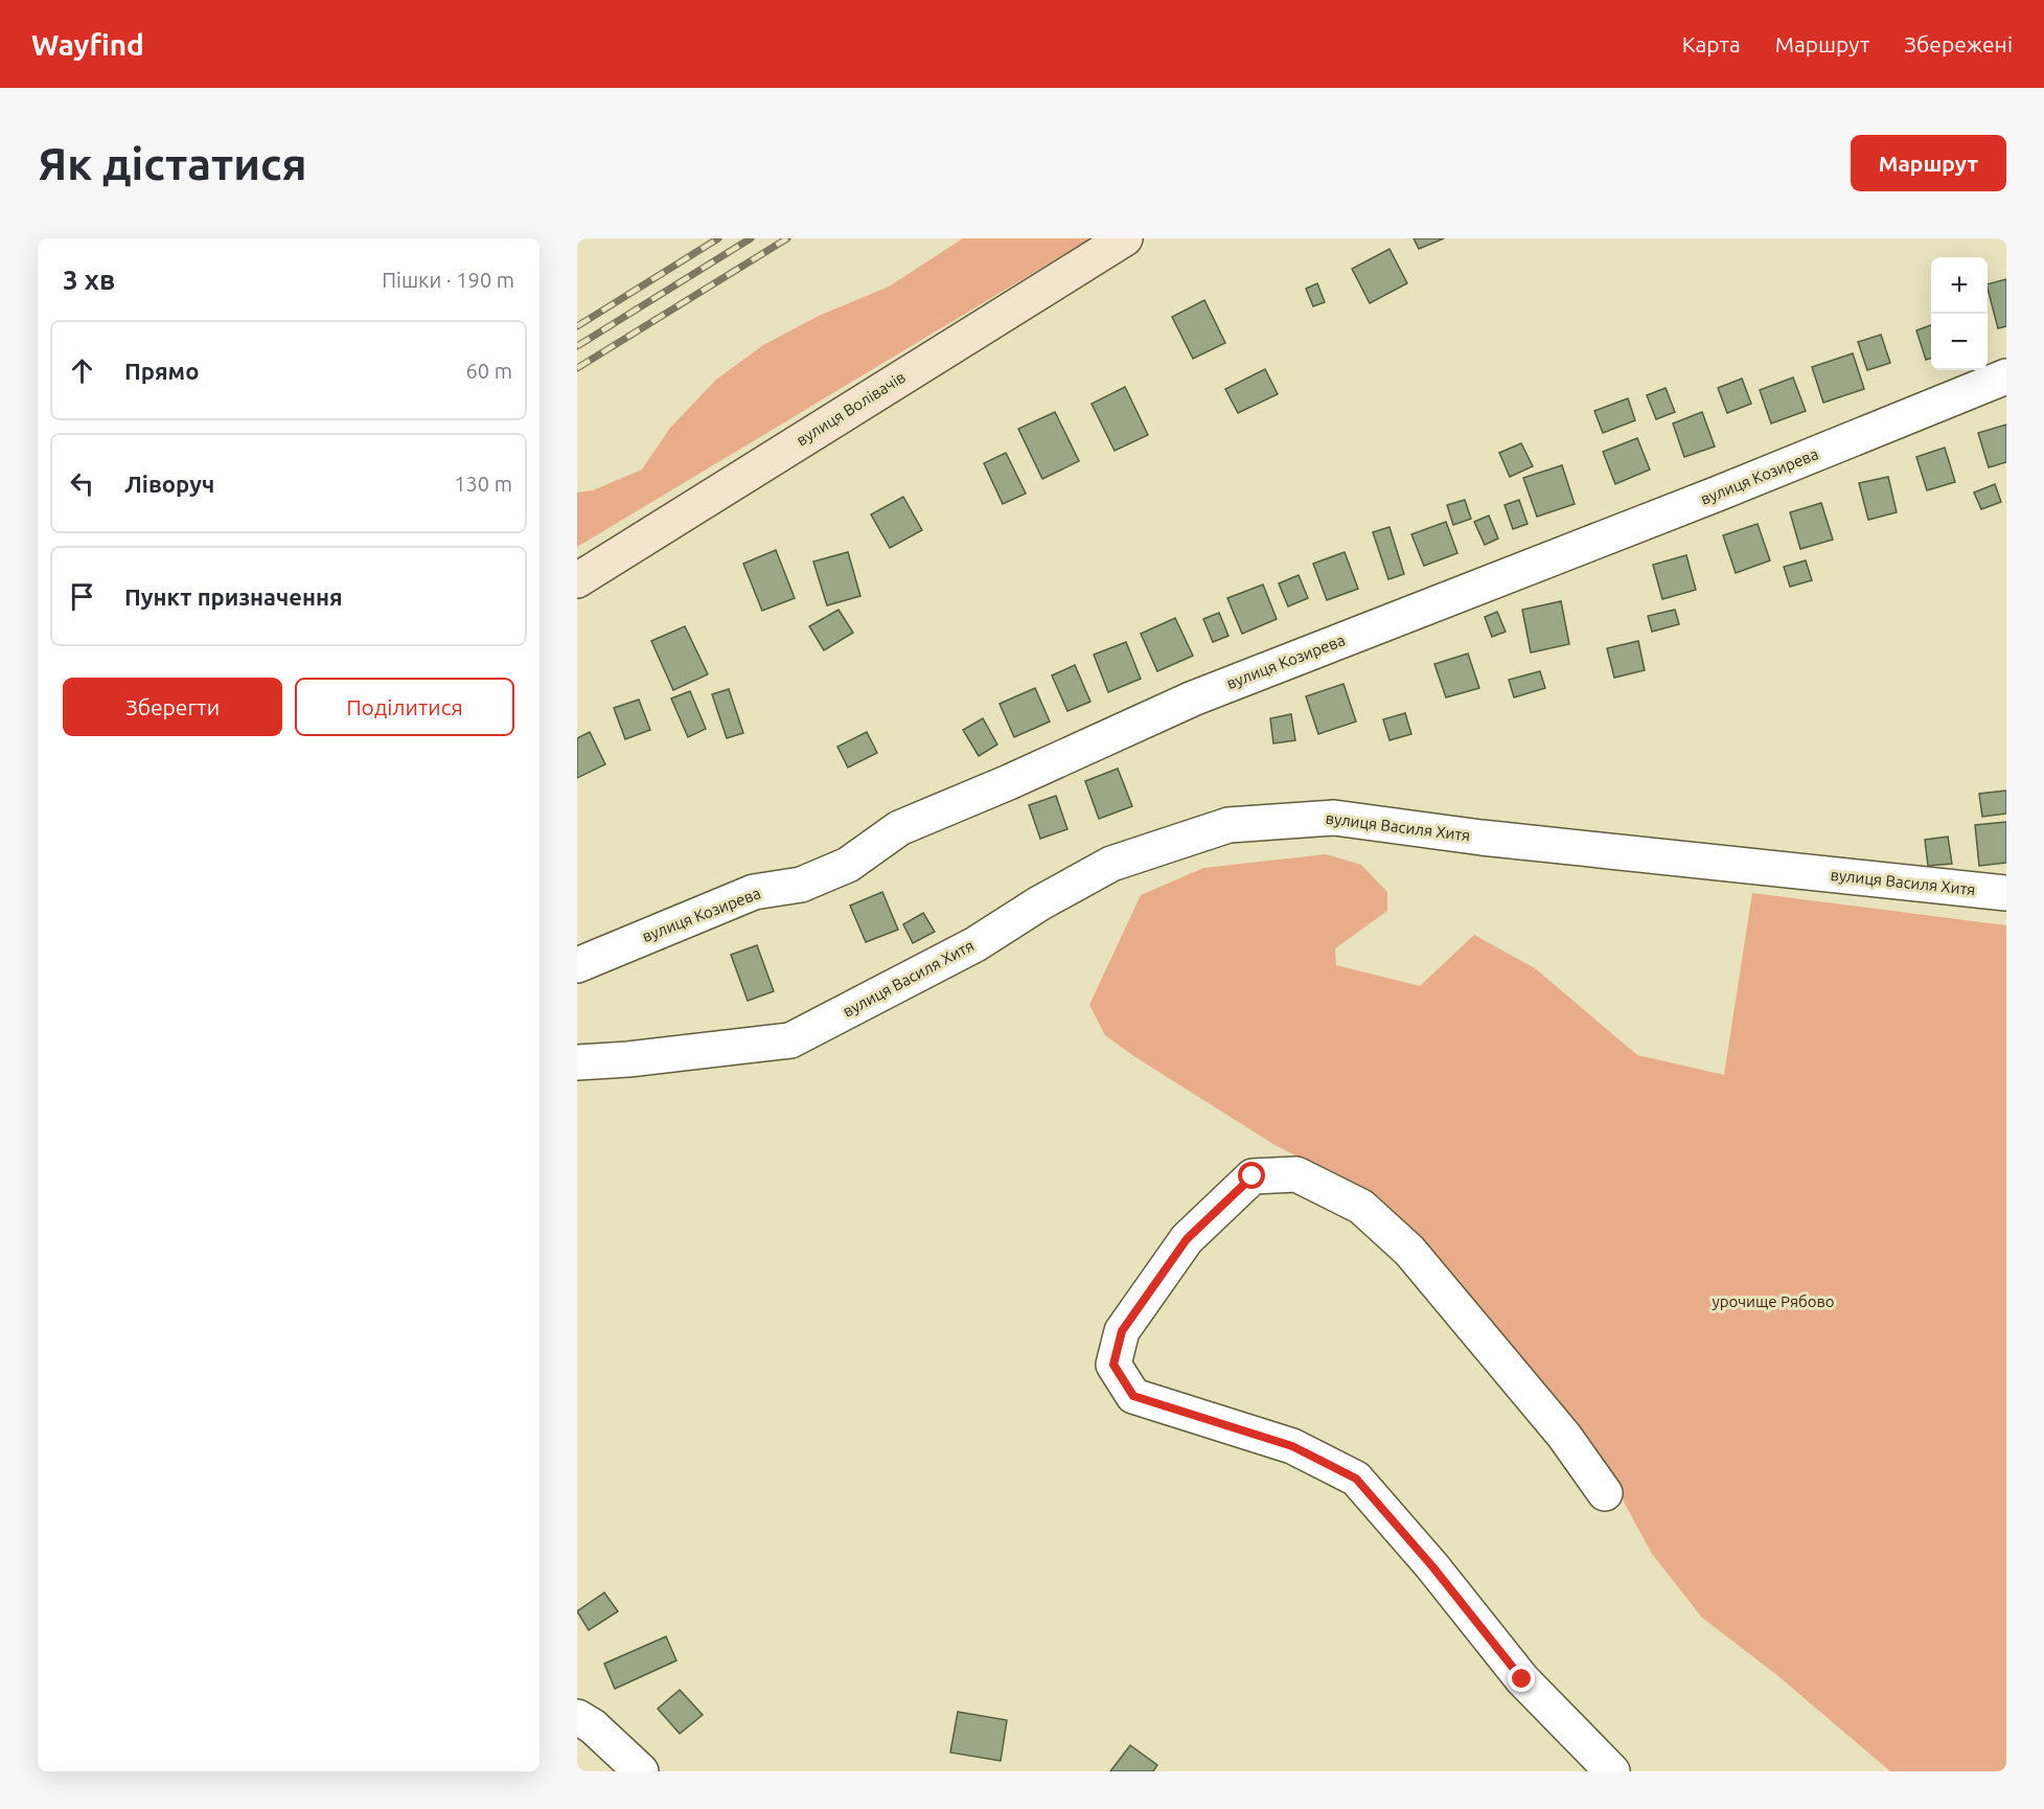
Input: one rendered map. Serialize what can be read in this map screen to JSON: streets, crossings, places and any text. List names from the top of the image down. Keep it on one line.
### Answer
{"streets":{"street":["вулиця Волівачів","вулиця Козирева","вулиця Василя Хитя"]},"parks":["урочище Рябово"],"page":{"header":"Wayfind","nav":["Карта","Маршрут","Збережені"],"buttons":["Маршрут",["Зберегти","Поділитися"]],"title":"Як дістатися","heading":["3 хв","Пішки · 190 m"],"map_buttons":["+","−"],"list":[["Прямо","60 m"],["Ліворуч","130 m"],"Пункт призначення"]}}
